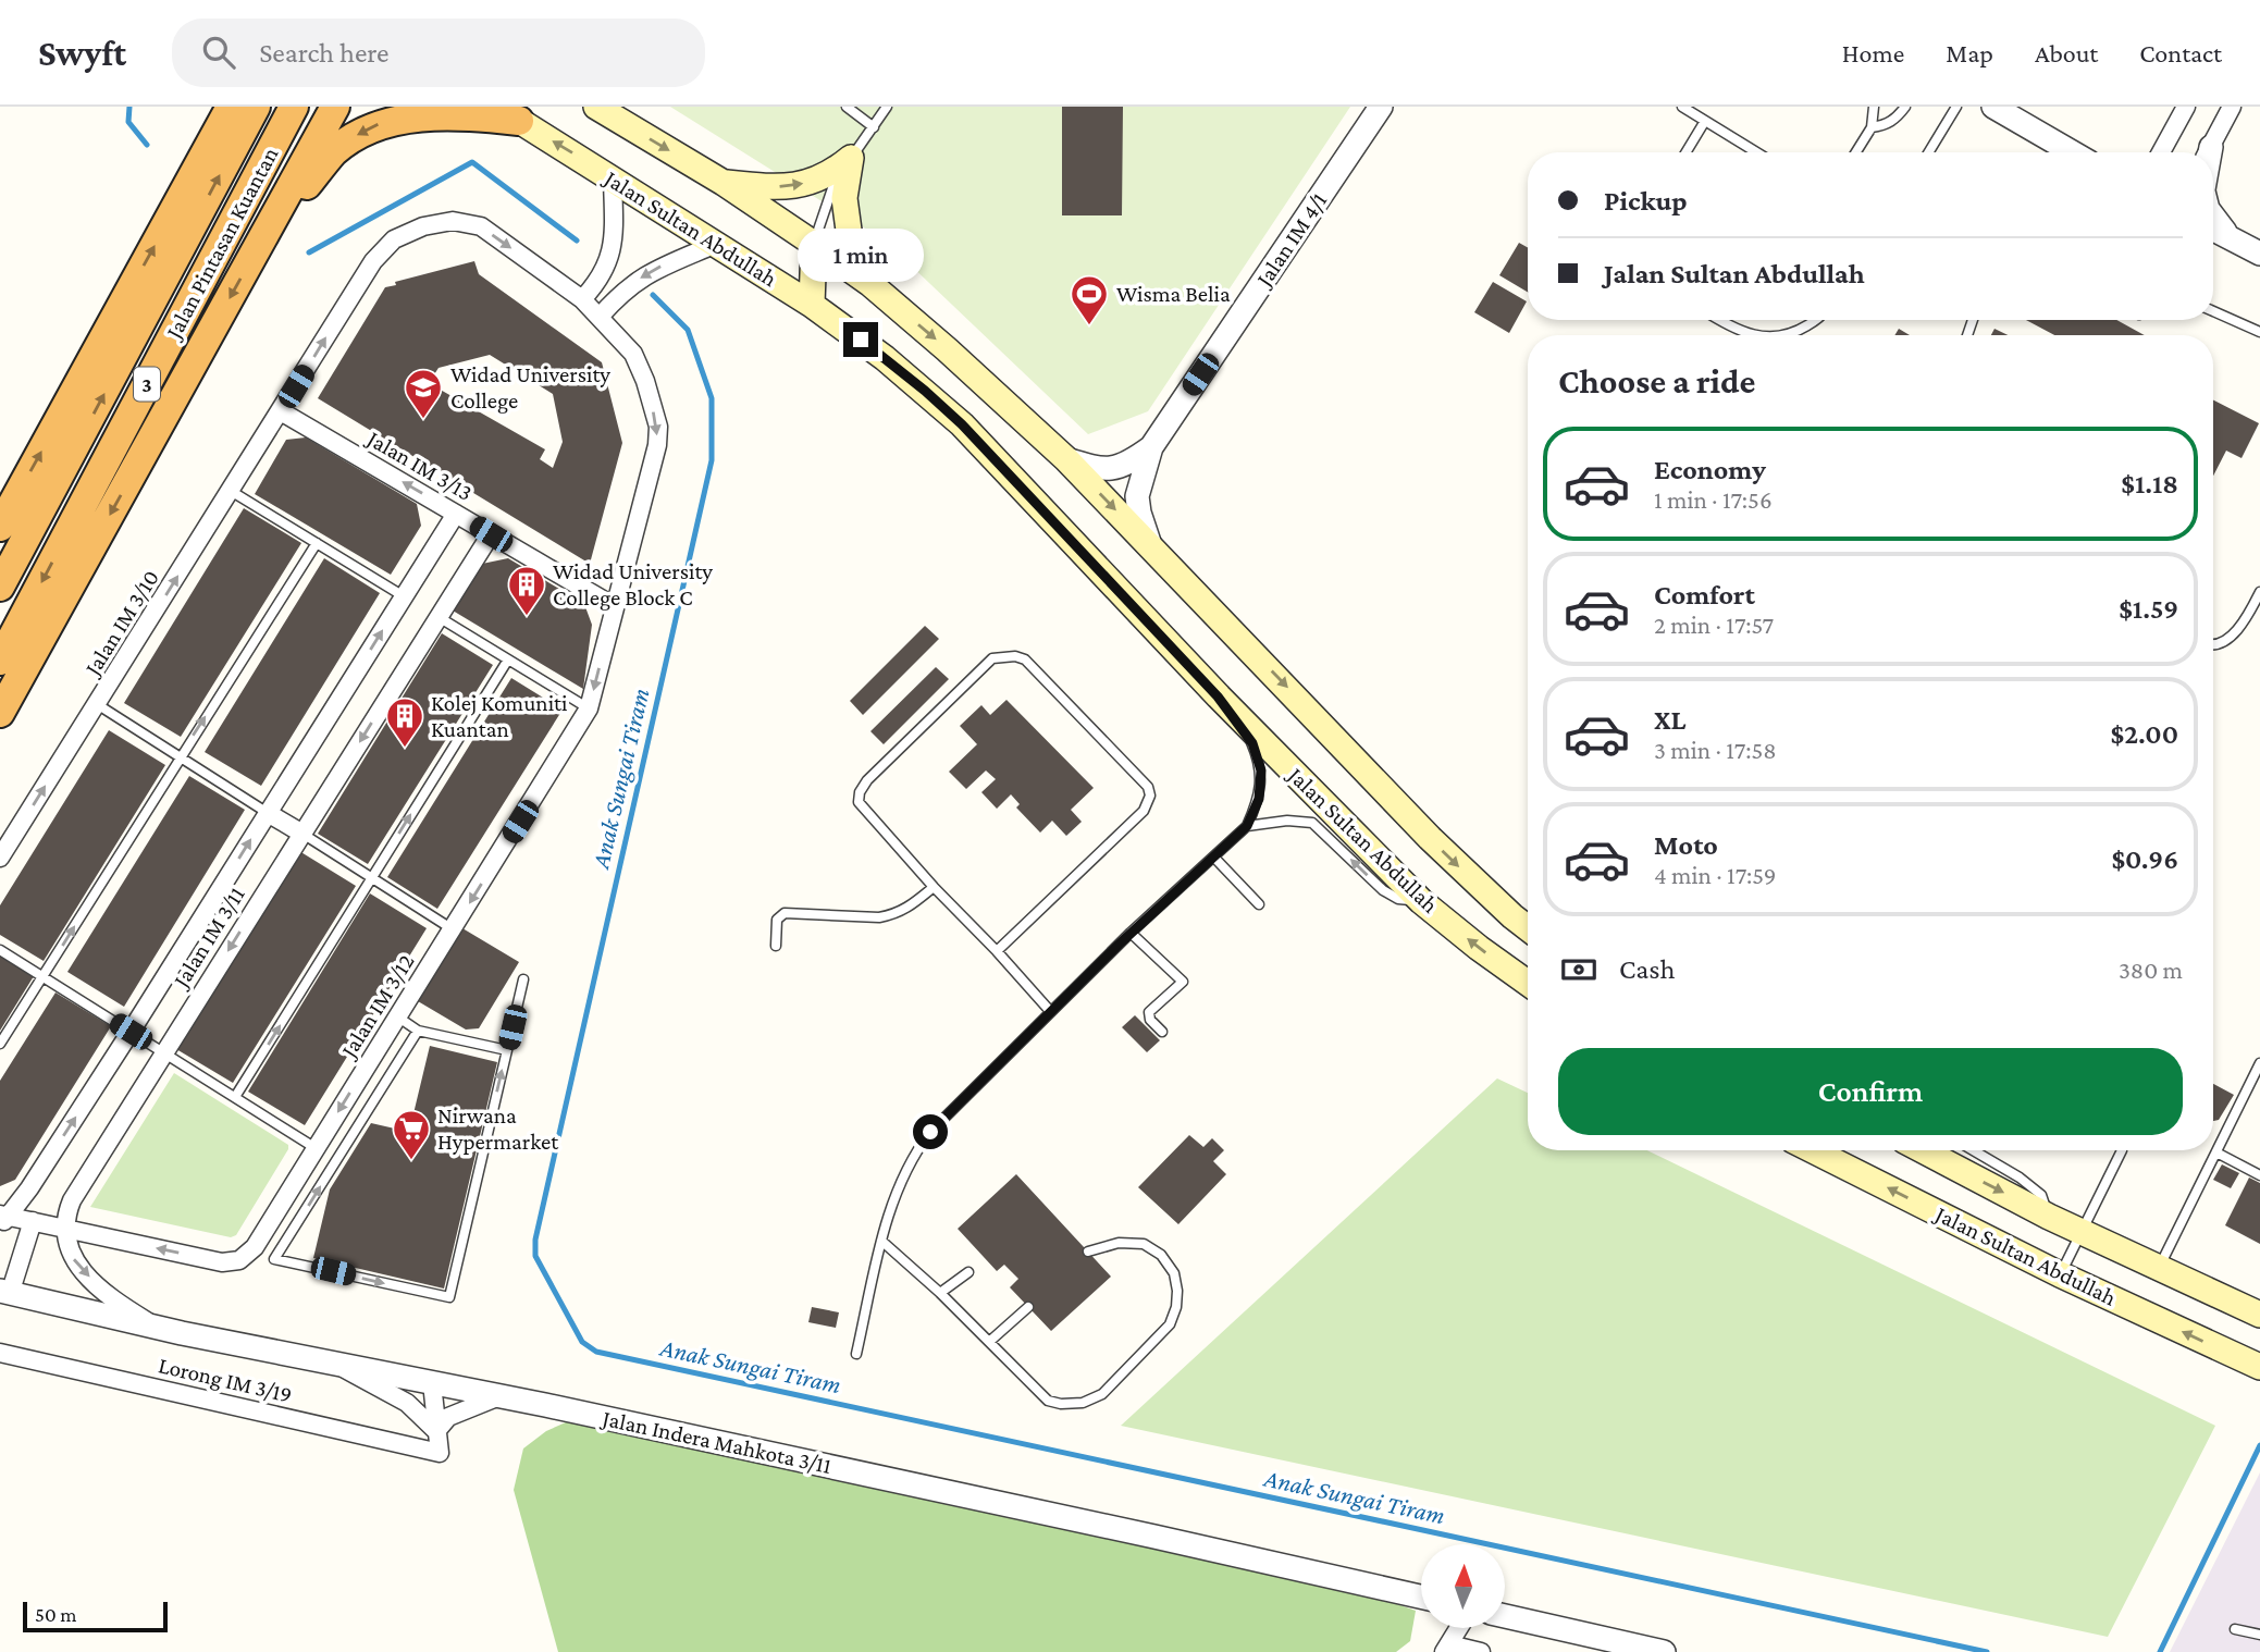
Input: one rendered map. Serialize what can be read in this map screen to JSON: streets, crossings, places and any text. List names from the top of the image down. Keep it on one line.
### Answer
{"streets":{"highway":["Jalan Pintasan Kuantan","3"],"main road":["Jalan Sultan Abdullah"],"street":["Jalan IM 4/1","Jalan IM 3/13","Jalan IM 3/10","Jalan IM 3/11","Jalan IM 3/12","Lorong IM 3/19","Jalan Indera Mahkota 3/11"]},"crossings":[["Jalan Sultan Abdullah","Jalan IM 4/1"],["Jalan IM 3/13","Jalan IM 3/10"],["Jalan IM 3/13","Jalan IM 3/11"],["Jalan IM 3/13","Jalan IM 3/12"],["Jalan IM 3/10","Jalan IM 3/12"],["Jalan IM 3/11","Jalan IM 3/12"]],"one_way":["Jalan IM 3/13","Jalan IM 3/10","Jalan IM 3/12"],"water":["Anak Sungai Tiram"],"places":{"sports":["Wisma Belia"],"school or university":["Widad University College"],"building":["Widad University College Block C","Kolej Komuniti Kuantan"],"supermarket":["Nirwana Hypermarket"]},"scale_bar":"50 m","north":"top","page":{"header":"Swyft","search":"Search here","nav":["Home","Map","About","Contact"],"banner":["Pickup","Jalan Sultan Abdullah"],"bubble":"1 min","heading":"Choose a ride","list":[{"name":"Economy","note":"1 min · 17:56","value":"$1.18"},{"name":"Comfort","note":"2 min · 17:57","value":"$1.59"},{"name":"XL","note":"3 min · 17:58","value":"$2.00"},{"name":"Moto","note":"4 min · 17:59","value":"$0.96"}],"pay":["Cash","380 m"],"buttons":"Confirm","scale":"50 m"}}
